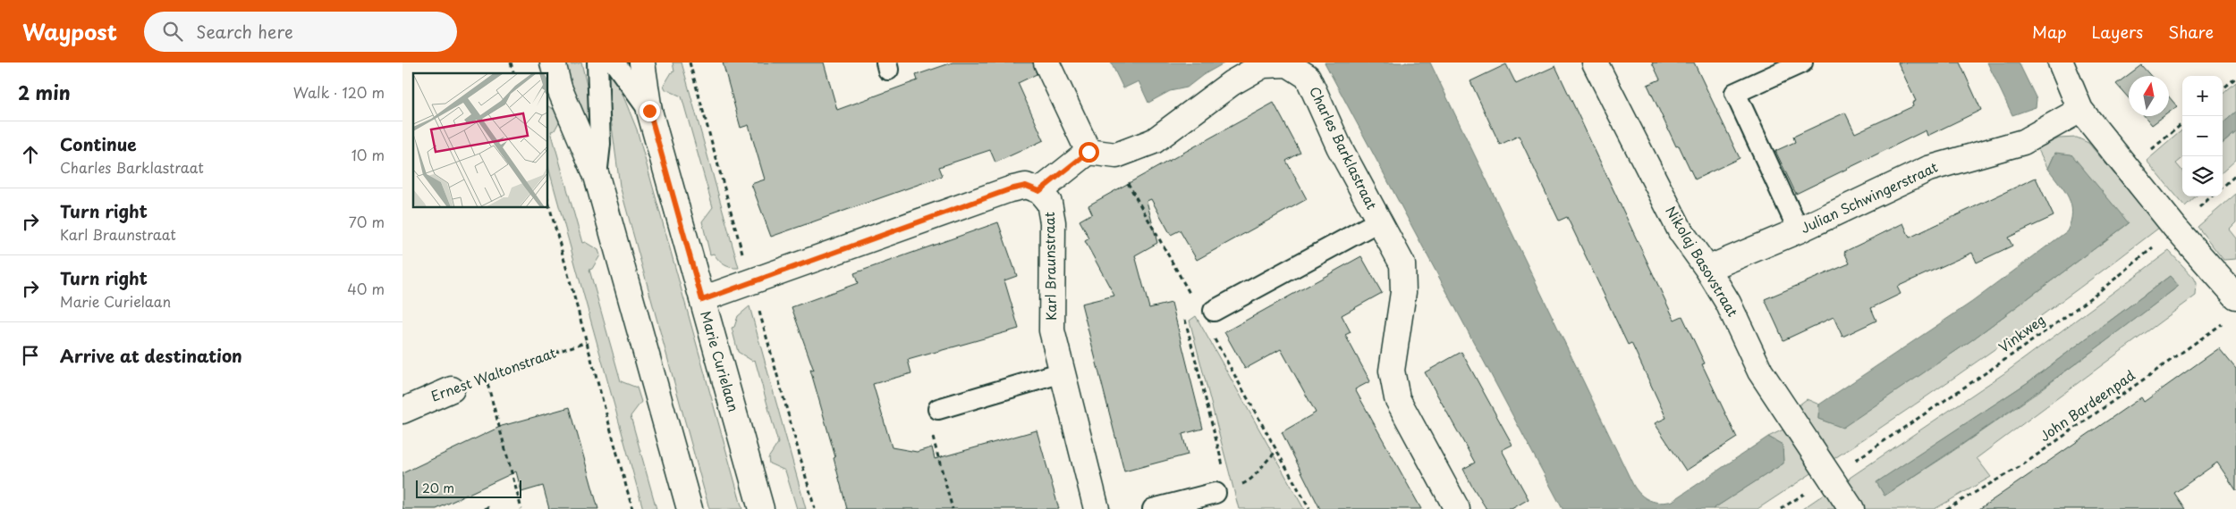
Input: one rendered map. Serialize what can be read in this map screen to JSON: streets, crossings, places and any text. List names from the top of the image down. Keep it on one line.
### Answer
{"streets":{"street":["Charles Barklastraat","Julian Schwingerstraat","Nikolaj Basovstraat","Karl Braunstraat","Marie Curielaan","Ernest Waltonstraat"],"path":["Vinkweg","John Bardeenpad"]},"crossings":[["Julian Schwingerstraat","Nikolaj Basovstraat"],["Nikolaj Basovstraat","Vinkweg"]],"scale_bar":"20 m","north":"top","page":{"header":"Waypost","search":"Search here","nav":["Map","Layers","Share"],"heading":["2 min","Walk · 120 m"],"map_buttons":["+","−"],"list":[["Continue","Charles Barklastraat","10 m"],["Turn right","Karl Braunstraat","70 m"],["Turn right","Marie Curielaan","40 m"],"Arrive at destination"],"scale":"20 m"}}
